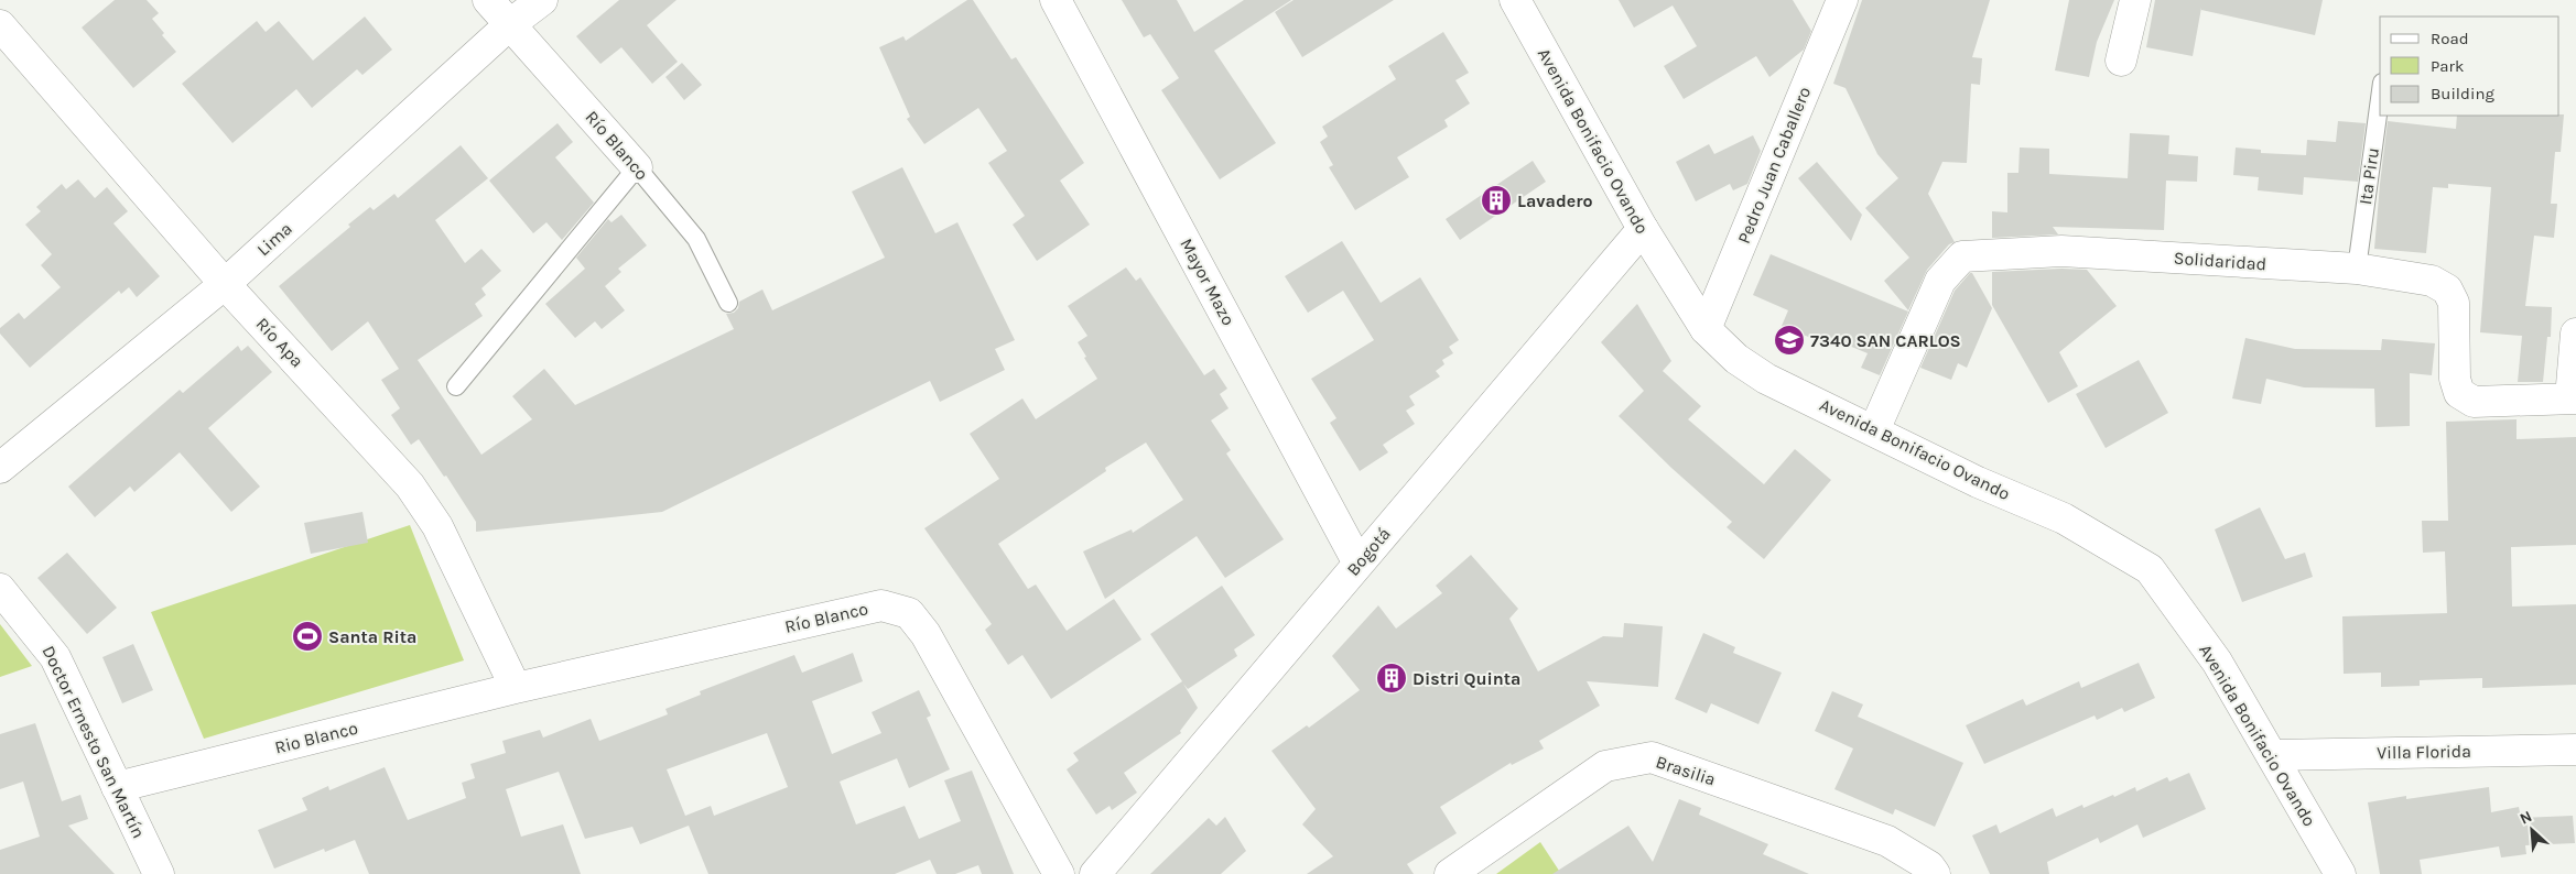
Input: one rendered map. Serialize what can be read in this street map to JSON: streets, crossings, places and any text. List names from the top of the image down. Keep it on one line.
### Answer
{"streets":{"street":["Avenida Bonifacio Ovando","Río Blanco","Pedro Juan Caballero","Lima","Solidaridad","Mayor Mazo","Río Apa","Bogotá","Rio Blanco","Doctor Ernesto San Martín","Villa Florida","Brasilia"],"lane":["Ita Piru"]},"crossings":[["Avenida Bonifacio Ovando","Pedro Juan Caballero"],["Avenida Bonifacio Ovando","Solidaridad"],["Avenida Bonifacio Ovando","Bogotá"],["Avenida Bonifacio Ovando","Villa Florida"],["Río Blanco","Lima"],["Río Blanco","Río Apa"],["Río Blanco","Rio Blanco"],["Ita Piru","Solidaridad"],["Lima","Río Apa"],["Mayor Mazo","Bogotá"],["Río Apa","Rio Blanco"],["Rio Blanco","Doctor Ernesto San Martín"]],"places":{"building":["Lavadero","Distri Quinta"],"school or university":["7340 SAN CARLOS"],"sports":["Santa Rita"]},"legend":["Road","Park","Building"],"north":"top left"}
